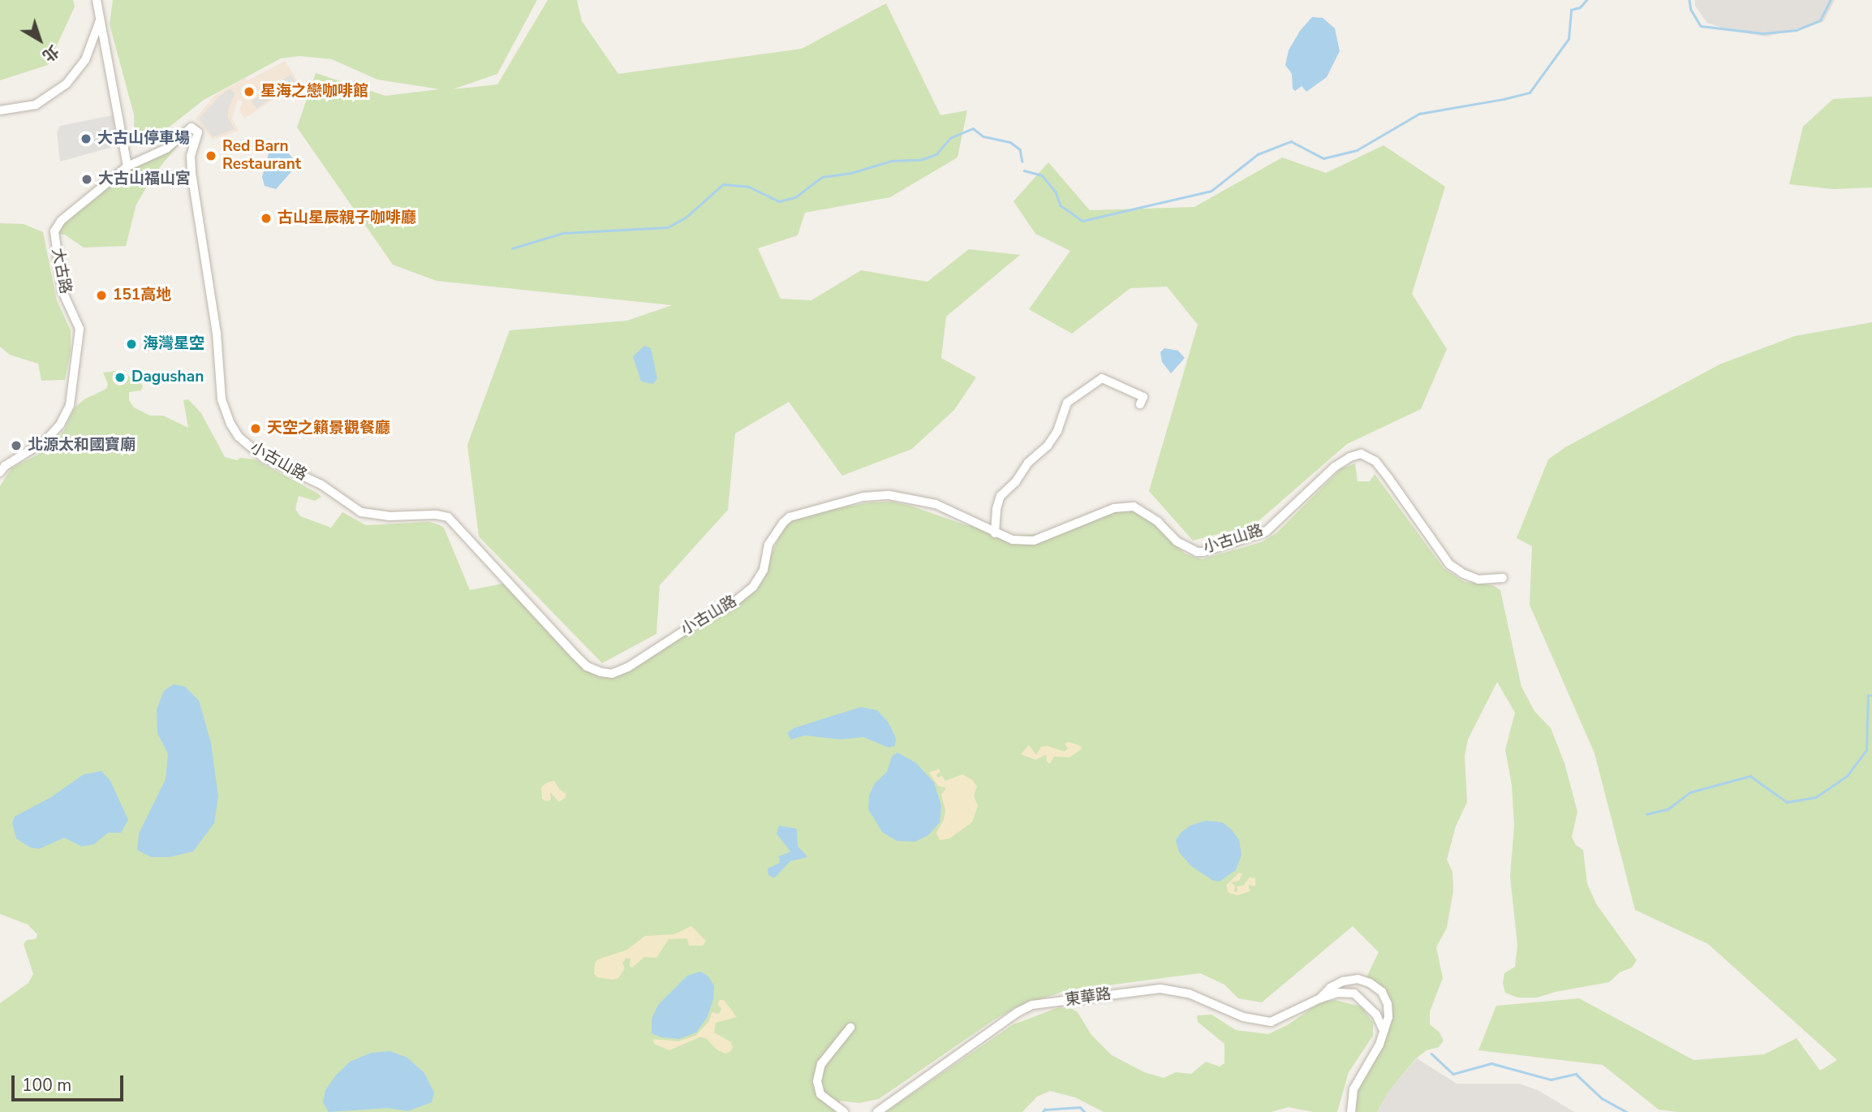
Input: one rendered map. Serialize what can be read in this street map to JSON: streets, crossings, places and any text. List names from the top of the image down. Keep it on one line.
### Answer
{"streets":{"street":["大古路","小古山路","東華路"]},"crossings":[["大古路","小古山路"]],"places":["星海之戀咖啡館","大古山停車場","Red Barn Restaurant","大古山福山宮","古山星辰親子咖啡廳","151高地","海灣星空","Dagushan","天空之籟景觀餐廳","北源太和國寶廟"],"scale_bar":"100 m","north":"bottom right"}
